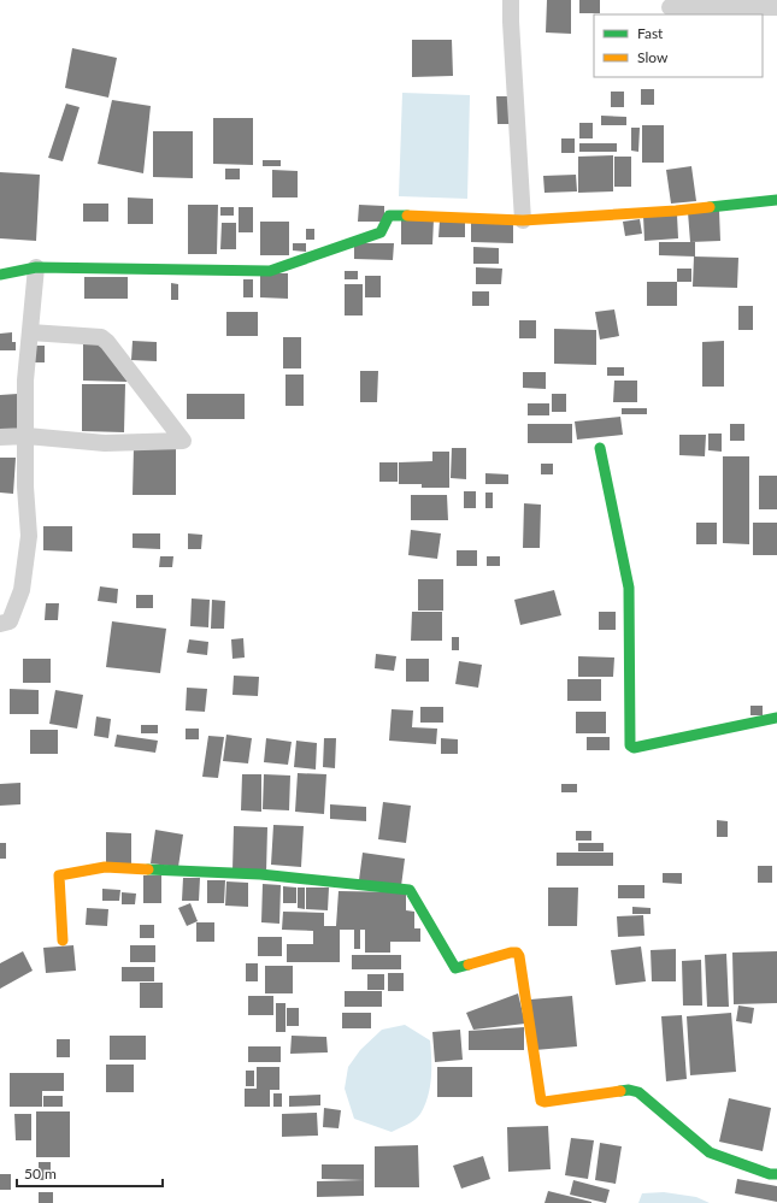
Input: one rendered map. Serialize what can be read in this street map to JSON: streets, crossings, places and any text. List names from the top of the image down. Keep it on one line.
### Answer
{"legend":["Fast","Slow"],"scale_bar":"50 m"}
